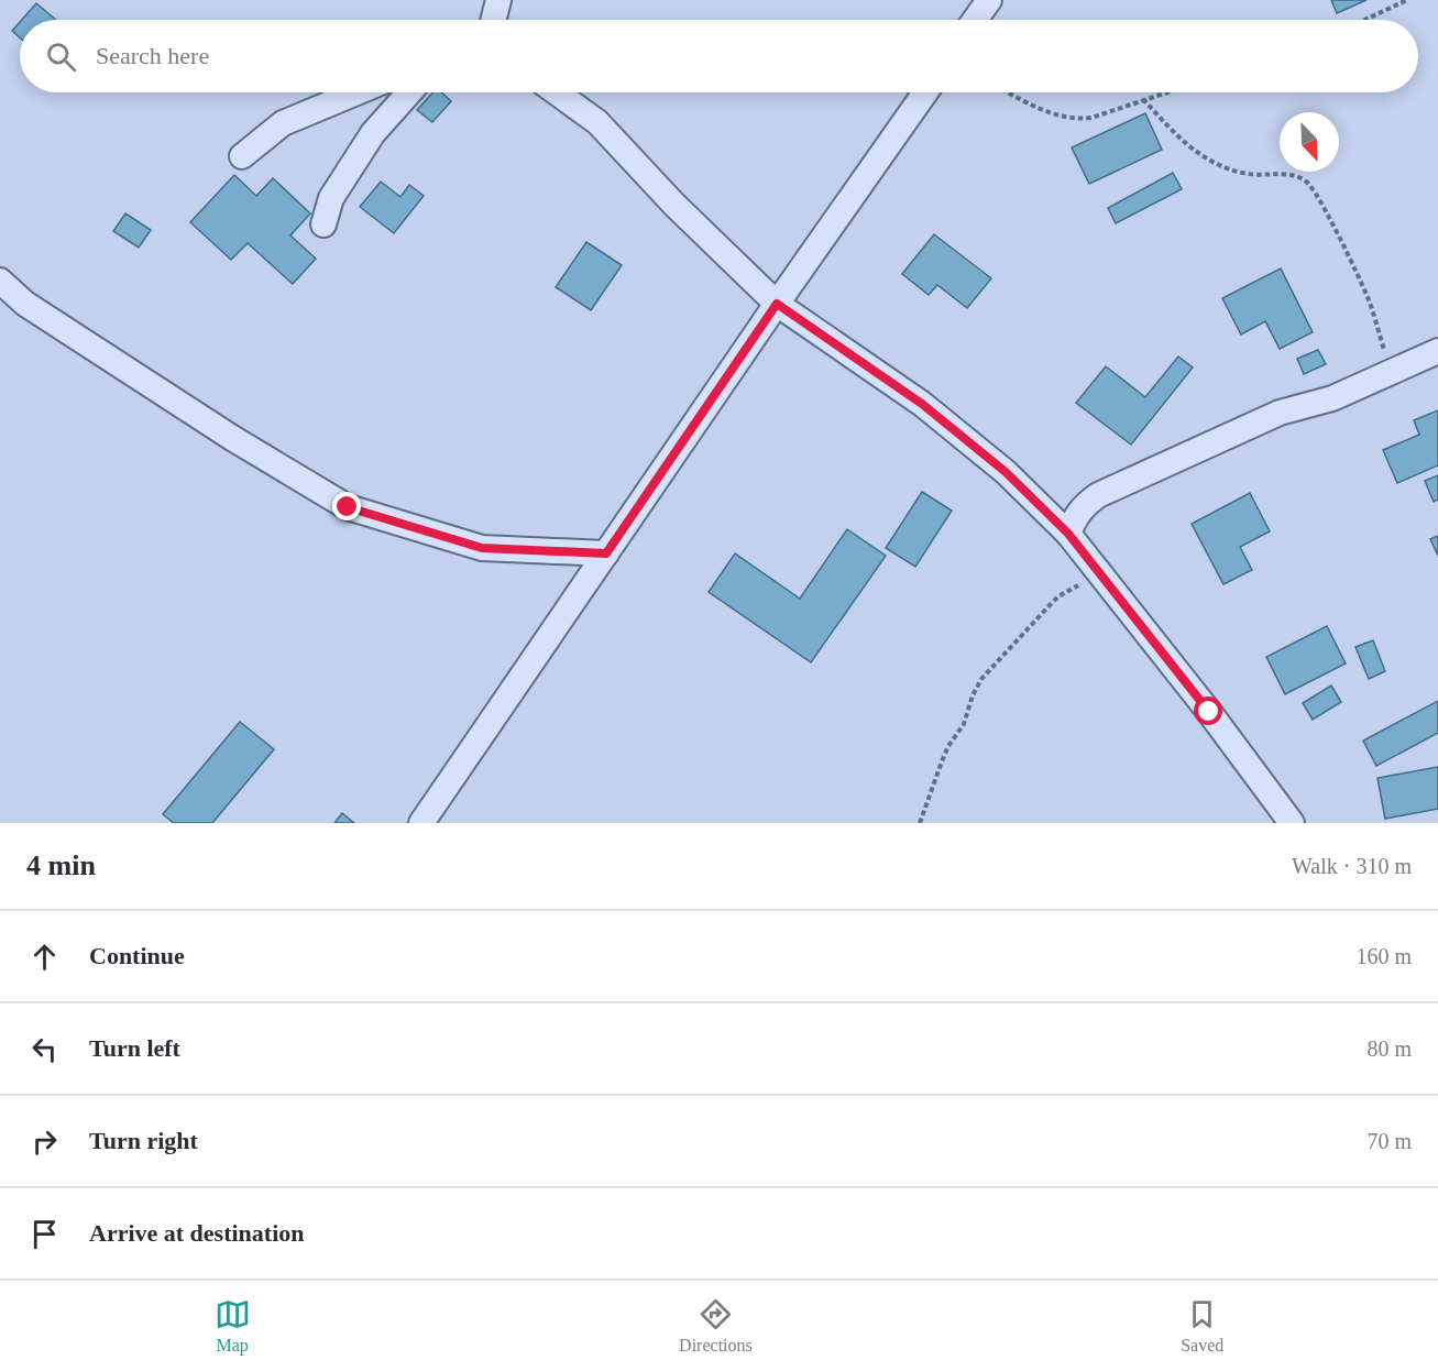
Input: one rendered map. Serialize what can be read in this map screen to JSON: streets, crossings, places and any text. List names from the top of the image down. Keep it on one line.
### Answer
{"north":"bottom right","page":{"search":"Search here","heading":["4 min","Walk · 310 m"],"list":[["Continue","160 m"],["Turn left","80 m"],["Turn right","70 m"],"Arrive at destination"],"nav":["Map","Directions","Saved"]}}
